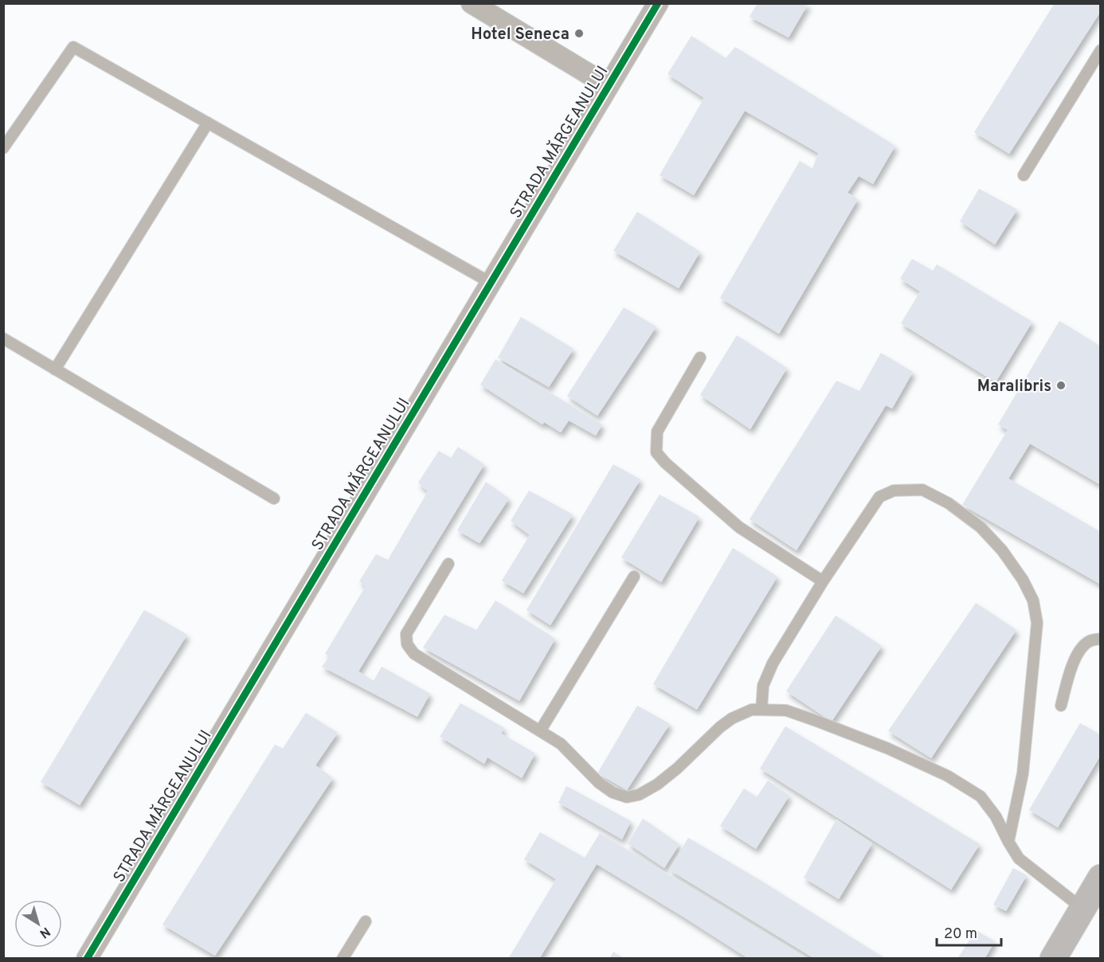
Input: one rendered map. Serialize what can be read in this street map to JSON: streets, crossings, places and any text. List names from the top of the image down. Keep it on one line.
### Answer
{"streets":{"street":["STRADA MĂRGEANULUI"]},"places":["Hotel Seneca","Maralibris"],"scale_bar":"20 m","north":"bottom right"}
